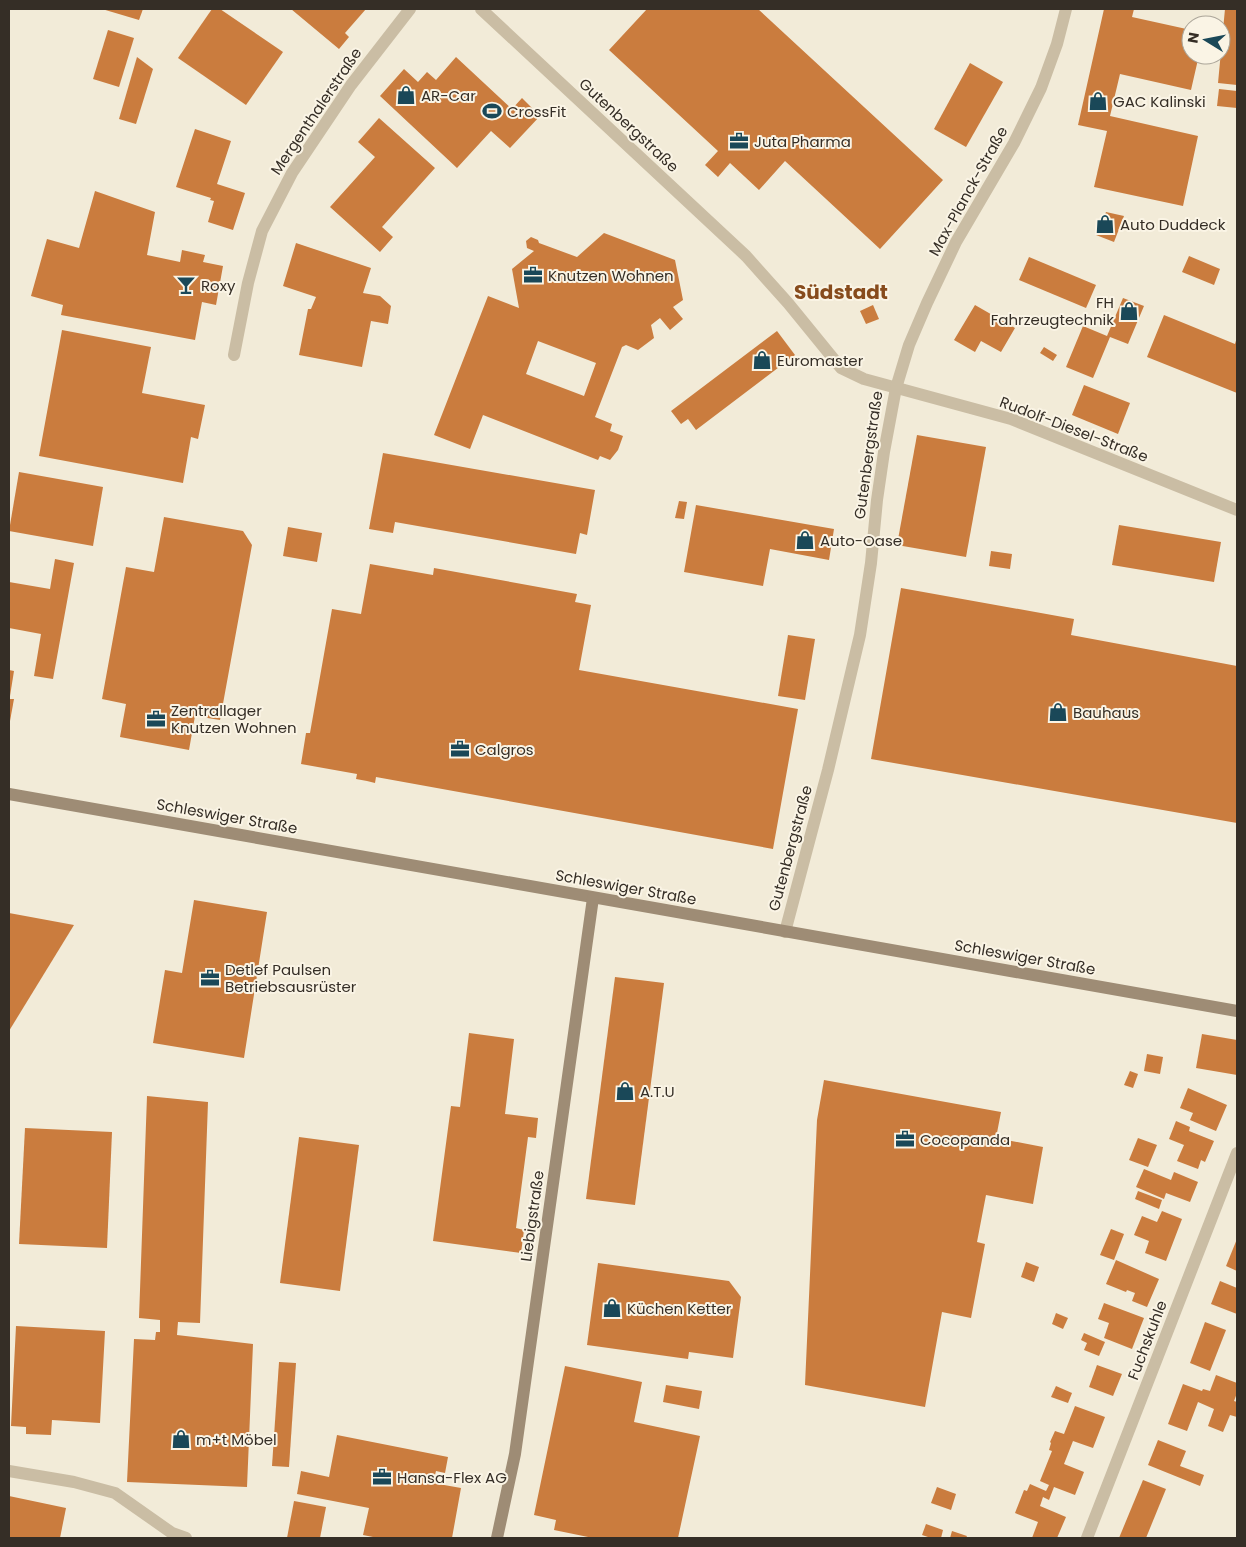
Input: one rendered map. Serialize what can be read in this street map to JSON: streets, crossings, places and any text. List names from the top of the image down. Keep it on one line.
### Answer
{"streets":{"main road":["Schleswiger Straße","Liebigstraße"],"street":["Mergenthalerstraße","Gutenbergstraße","Max-Planck-Straße","Rudolf-Diesel-Straße","Fuchskuhle"]},"crossings":[["Gutenbergstraße","Max-Planck-Straße"],["Gutenbergstraße","Rudolf-Diesel-Straße"],["Gutenbergstraße","Schleswiger Straße"],["Max-Planck-Straße","Rudolf-Diesel-Straße"],["Schleswiger Straße","Liebigstraße"]],"districts":["Südstadt"],"places":{"shop":["AR-Car","GAC Kalinski","Auto Duddeck","FH Fahrzeugtechnik","Euromaster","Auto-Oase","Bauhaus","A.T.U","Küchen Ketter","m+t Möbel"],"sports":["CrossFit"],"office":["Juta Pharma","Knutzen Wohnen","Zentrallager Knutzen Wohnen","Calgros","Detlef Paulsen Betriebsausrüster","Cocopanda","Hansa-Flex AG"],"bar":["Roxy"]},"north":"left"}
